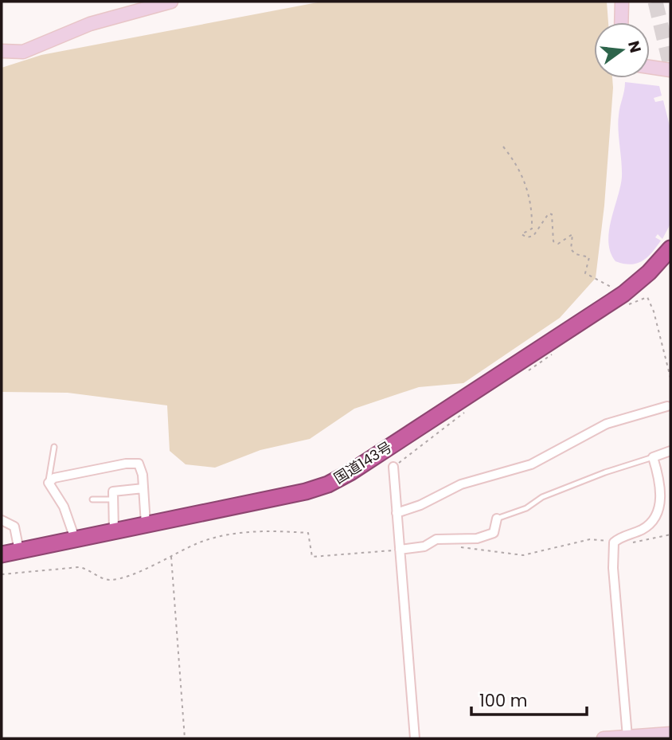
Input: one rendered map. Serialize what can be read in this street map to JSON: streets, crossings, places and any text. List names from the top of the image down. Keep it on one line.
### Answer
{"streets":{"highway":["国道143号"]},"scale_bar":"100 m","north":"right"}
